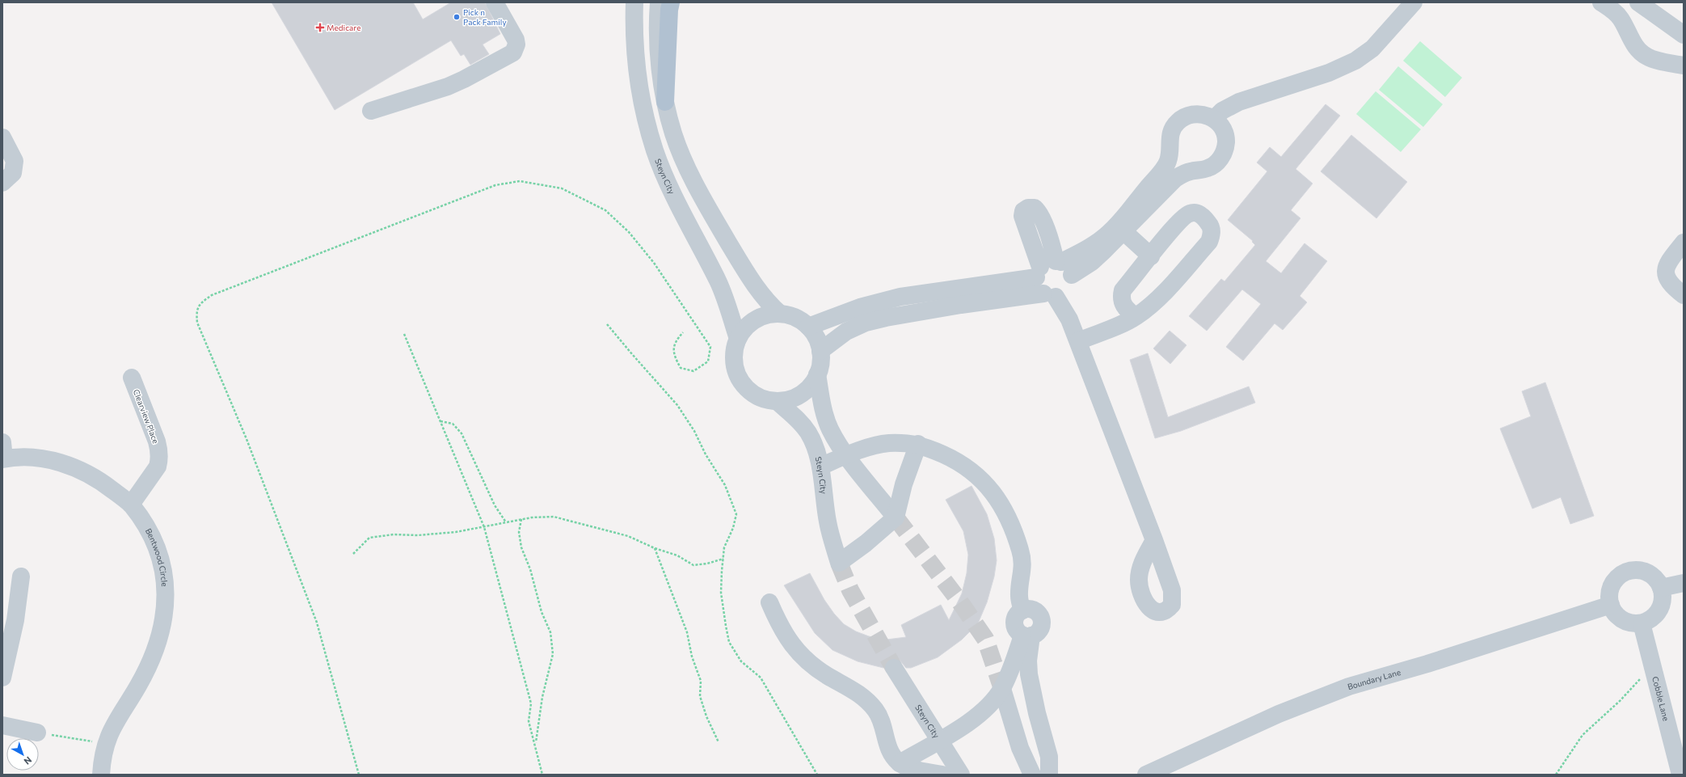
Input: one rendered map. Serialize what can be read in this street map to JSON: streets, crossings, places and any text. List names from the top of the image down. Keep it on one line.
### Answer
{"streets":{"street":["Steyn City","Clearview Place","Bentwood Circle","Boundary Lane","Cobble Lane"]},"crossings":[["Clearview Place","Bentwood Circle"],["Boundary Lane","Cobble Lane"]],"places":{"other":["Pick n Pack Family"],"health":["Medicare"]},"north":"bottom right"}
